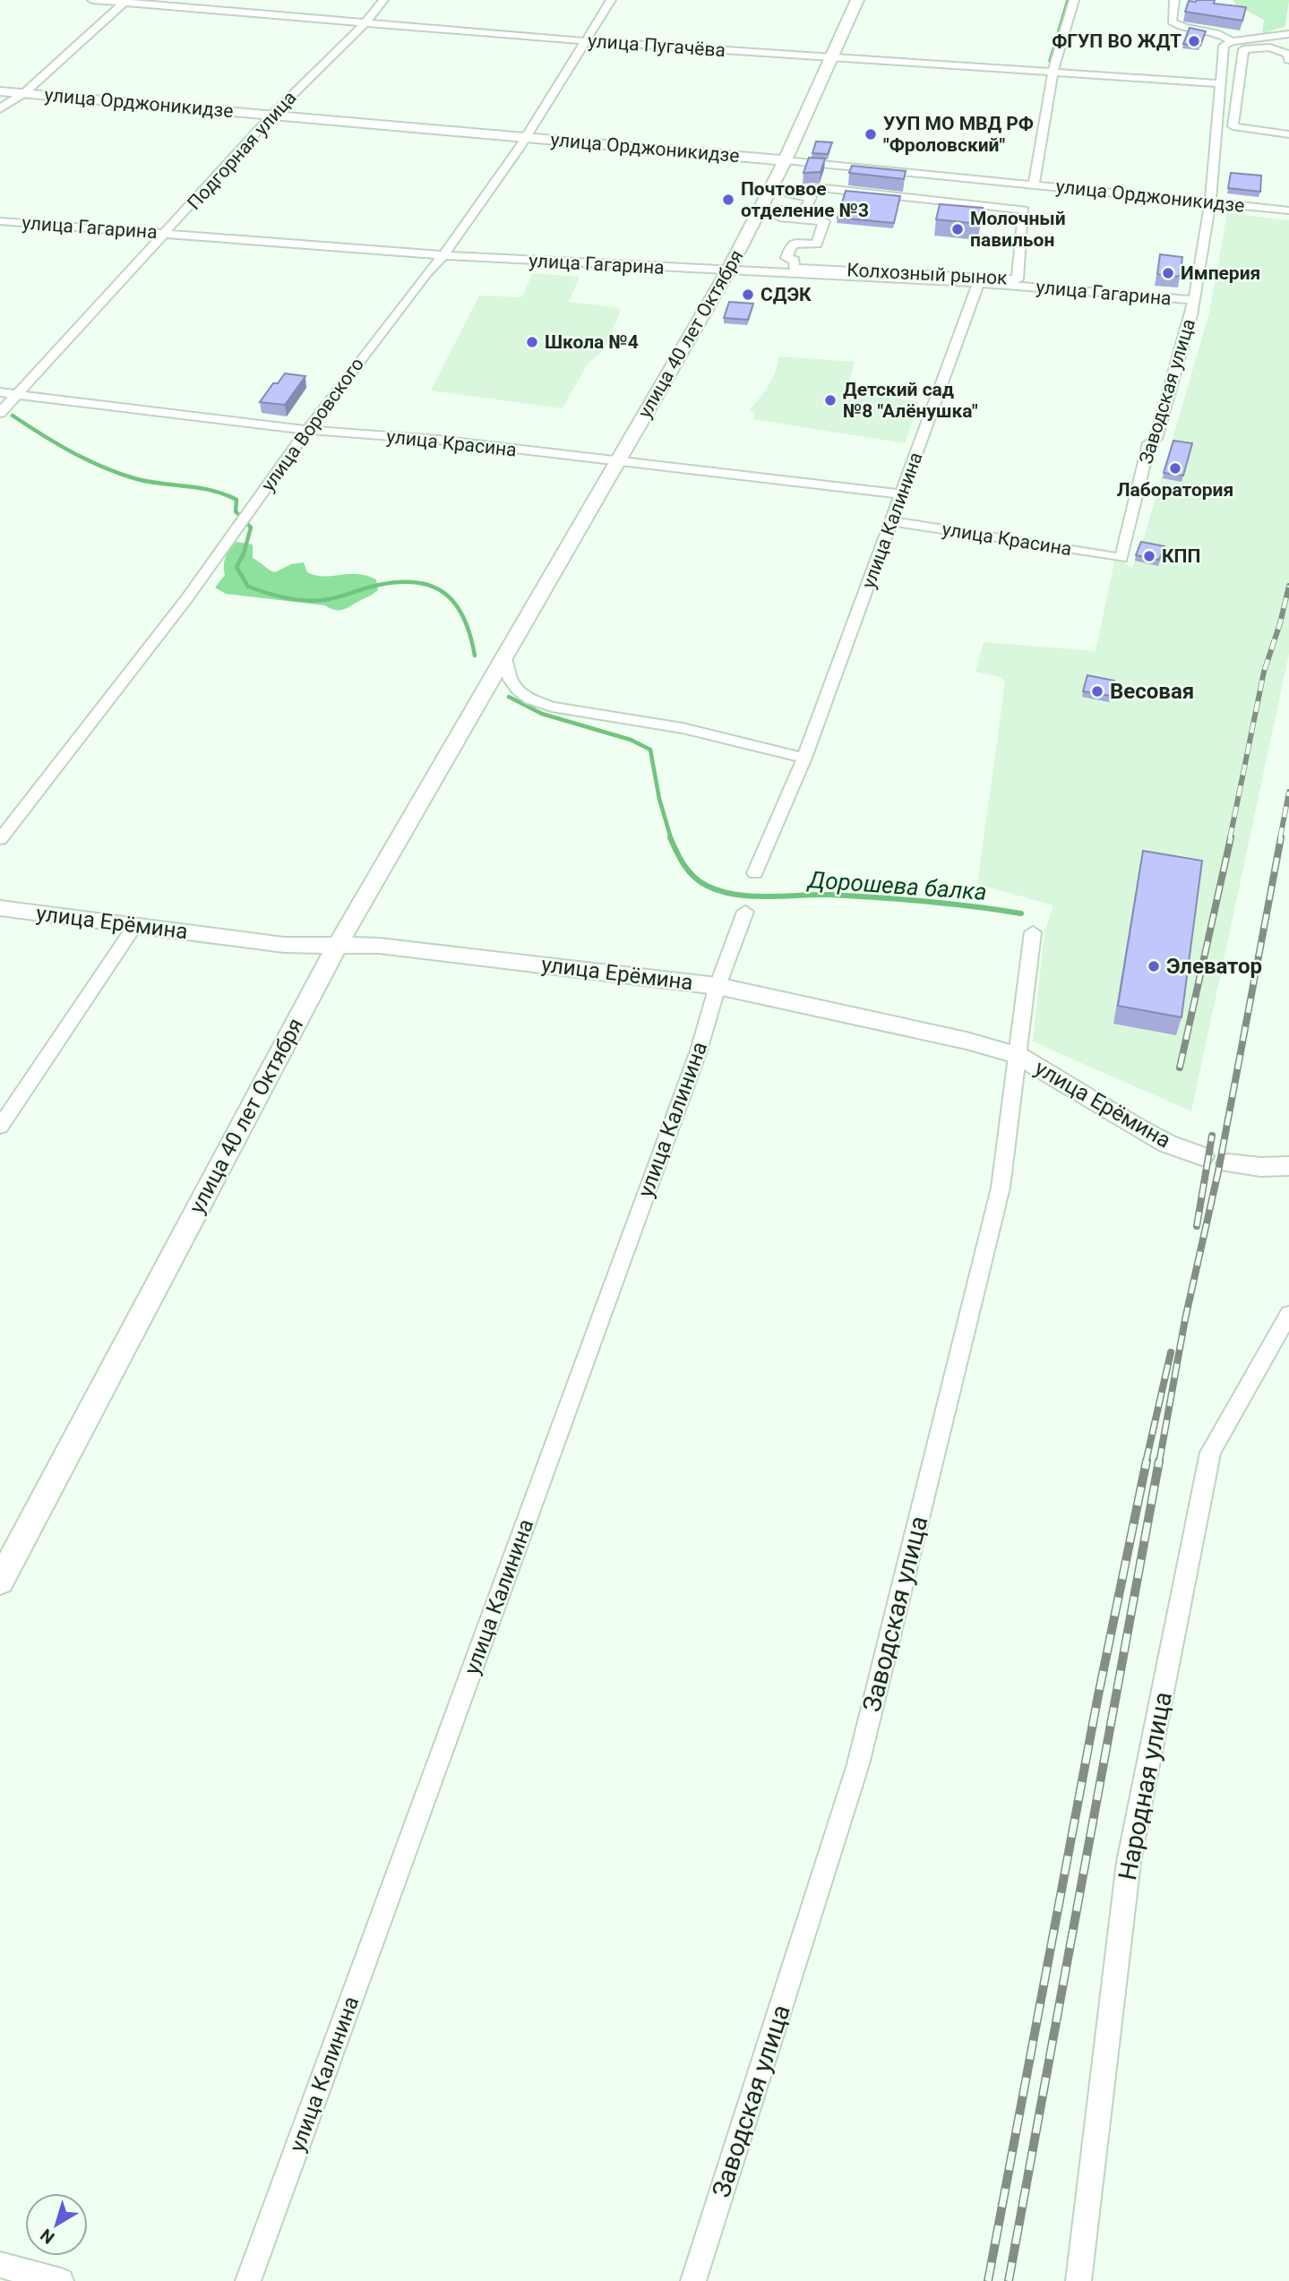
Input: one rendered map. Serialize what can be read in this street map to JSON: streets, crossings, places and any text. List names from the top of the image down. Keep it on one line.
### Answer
{"streets":{"street":["улица Пугачёва","улица Орджоникидзе","Подгорная улица","улица Гагарина","Колхозный рынок","улица 40 лет Октября","Заводская улица","улица Воровского","улица Красина","улица Калинина","улица Ерёмина","Народная улица"]},"crossings":[["улица Пугачёва","Подгорная улица"],["улица Пугачёва","улица 40 лет Октября"],["улица Пугачёва","Заводская улица"],["улица Пугачёва","улица Воровского"],["улица Орджоникидзе","Подгорная улица"],["улица Орджоникидзе","улица 40 лет Октября"],["улица Орджоникидзе","Заводская улица"],["улица Орджоникидзе","улица Воровского"],["Подгорная улица","улица Гагарина"],["Подгорная улица","улица Красина"],["улица Гагарина","улица 40 лет Октября"],["улица Гагарина","Заводская улица"],["улица Гагарина","улица Воровского"],["улица Гагарина","улица Калинина"],["улица 40 лет Октября","улица Красина"],["улица 40 лет Октября","улица Ерёмина"],["Заводская улица","улица Красина"],["Заводская улица","улица Ерёмина"],["улица Воровского","улица Красина"],["улица Красина","улица Калинина"],["улица Калинина","улица Ерёмина"]],"water":["Дорошева балка"],"places":["ФГУП ВО ЖДТ","УУП МО МВД РФ \"Фроловский\"","Почтовое отделение №3","Молочный павильон","Империя","СДЭК","Школа №4","Детский сад №8 \"Алёнушка\"","Лаборатория","КПП","Весовая","Элеватор"],"north":"bottom left"}
